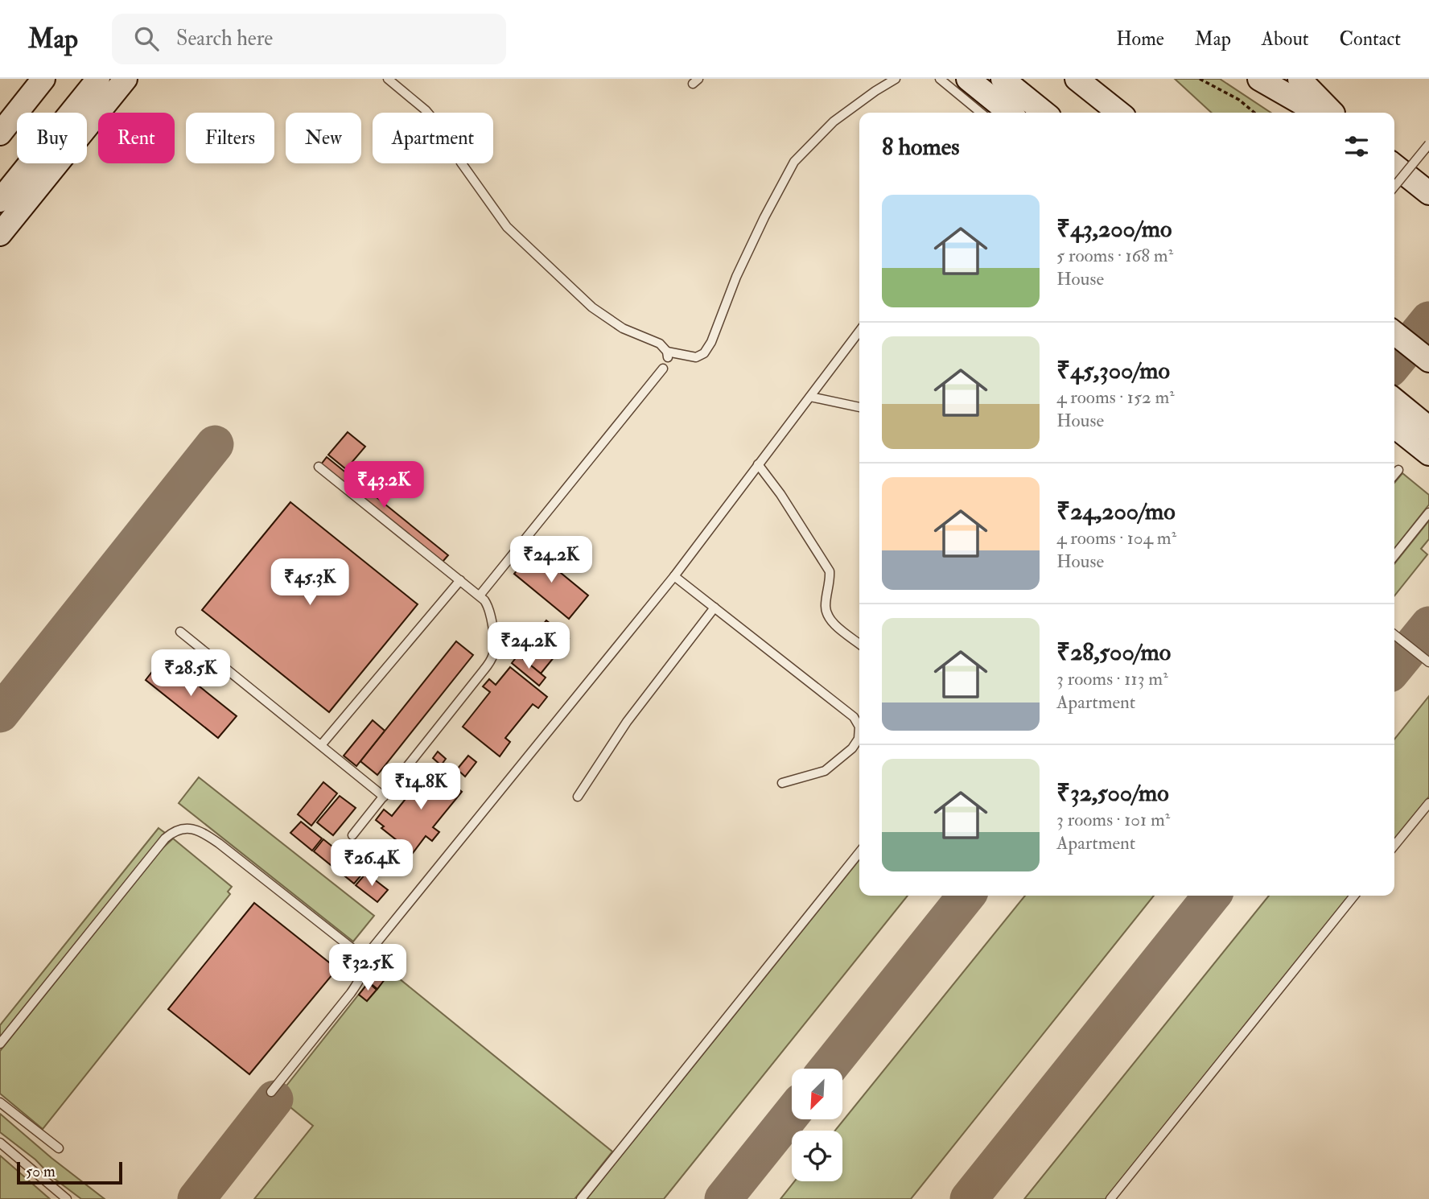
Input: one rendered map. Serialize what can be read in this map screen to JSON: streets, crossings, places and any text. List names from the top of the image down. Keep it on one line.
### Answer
{"scale_bar":"50 m","north":"bottom left","page":{"header":"Map","search":"Search here","nav":["Home","Map","About","Contact"],"chip":["Buy","Rent","Filters","New","Apartment"],"heading":"8 homes","list":[{"name":"₹43,200/mo","note":"5 rooms · 168 m² · House"},{"name":"₹45,300/mo","note":"4 rooms · 152 m² · House"},{"name":"₹24,200/mo","note":"4 rooms · 104 m² · House"},{"name":"₹28,500/mo","note":"3 rooms · 113 m² · Apartment"},{"name":"₹32,500/mo","note":"3 rooms · 101 m² · Apartment"}],"price":["₹43.2K","₹24.2K","₹45.3K","₹24.2K","₹28.5K","₹14.8K","₹26.4K","₹32.5K"],"scale":"50 m"}}
